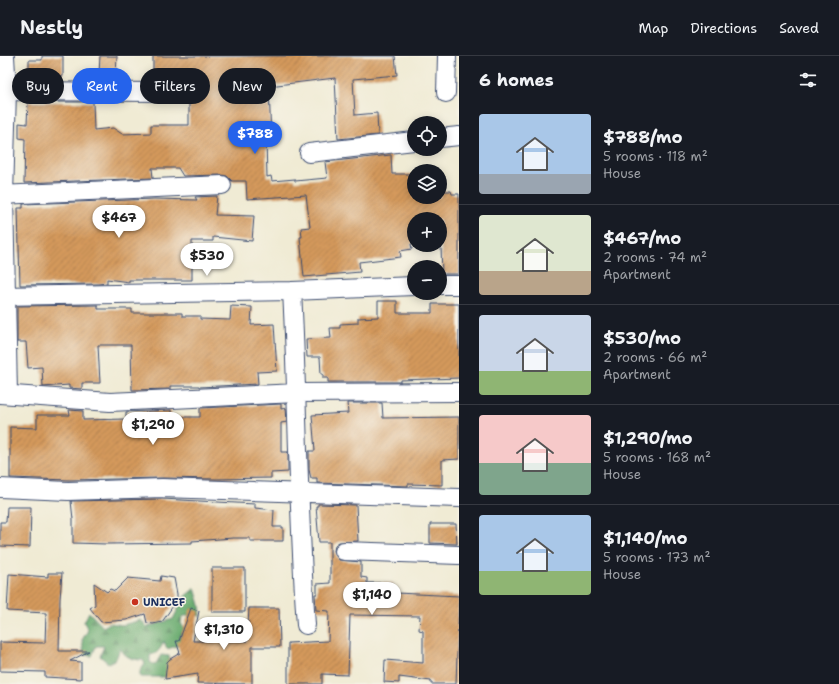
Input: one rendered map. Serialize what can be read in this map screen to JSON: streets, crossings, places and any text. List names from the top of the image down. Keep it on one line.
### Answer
{"places":["UNICEF"],"page":{"header":"Nestly","nav":["Map","Directions","Saved"],"heading":"6 homes","chip":["Buy","Rent","Filters","New"],"list":[{"name":"$788/mo","note":"5 rooms · 118 m² · House"},{"name":"$467/mo","note":"2 rooms · 74 m² · Apartment"},{"name":"$530/mo","note":"2 rooms · 66 m² · Apartment"},{"name":"$1,290/mo","note":"5 rooms · 168 m² · House"},{"name":"$1,140/mo","note":"5 rooms · 173 m² · House"}],"map_buttons":["+","−"],"price":["$788","$467","$530","$1,290","$1,140","$1,310"]}}
